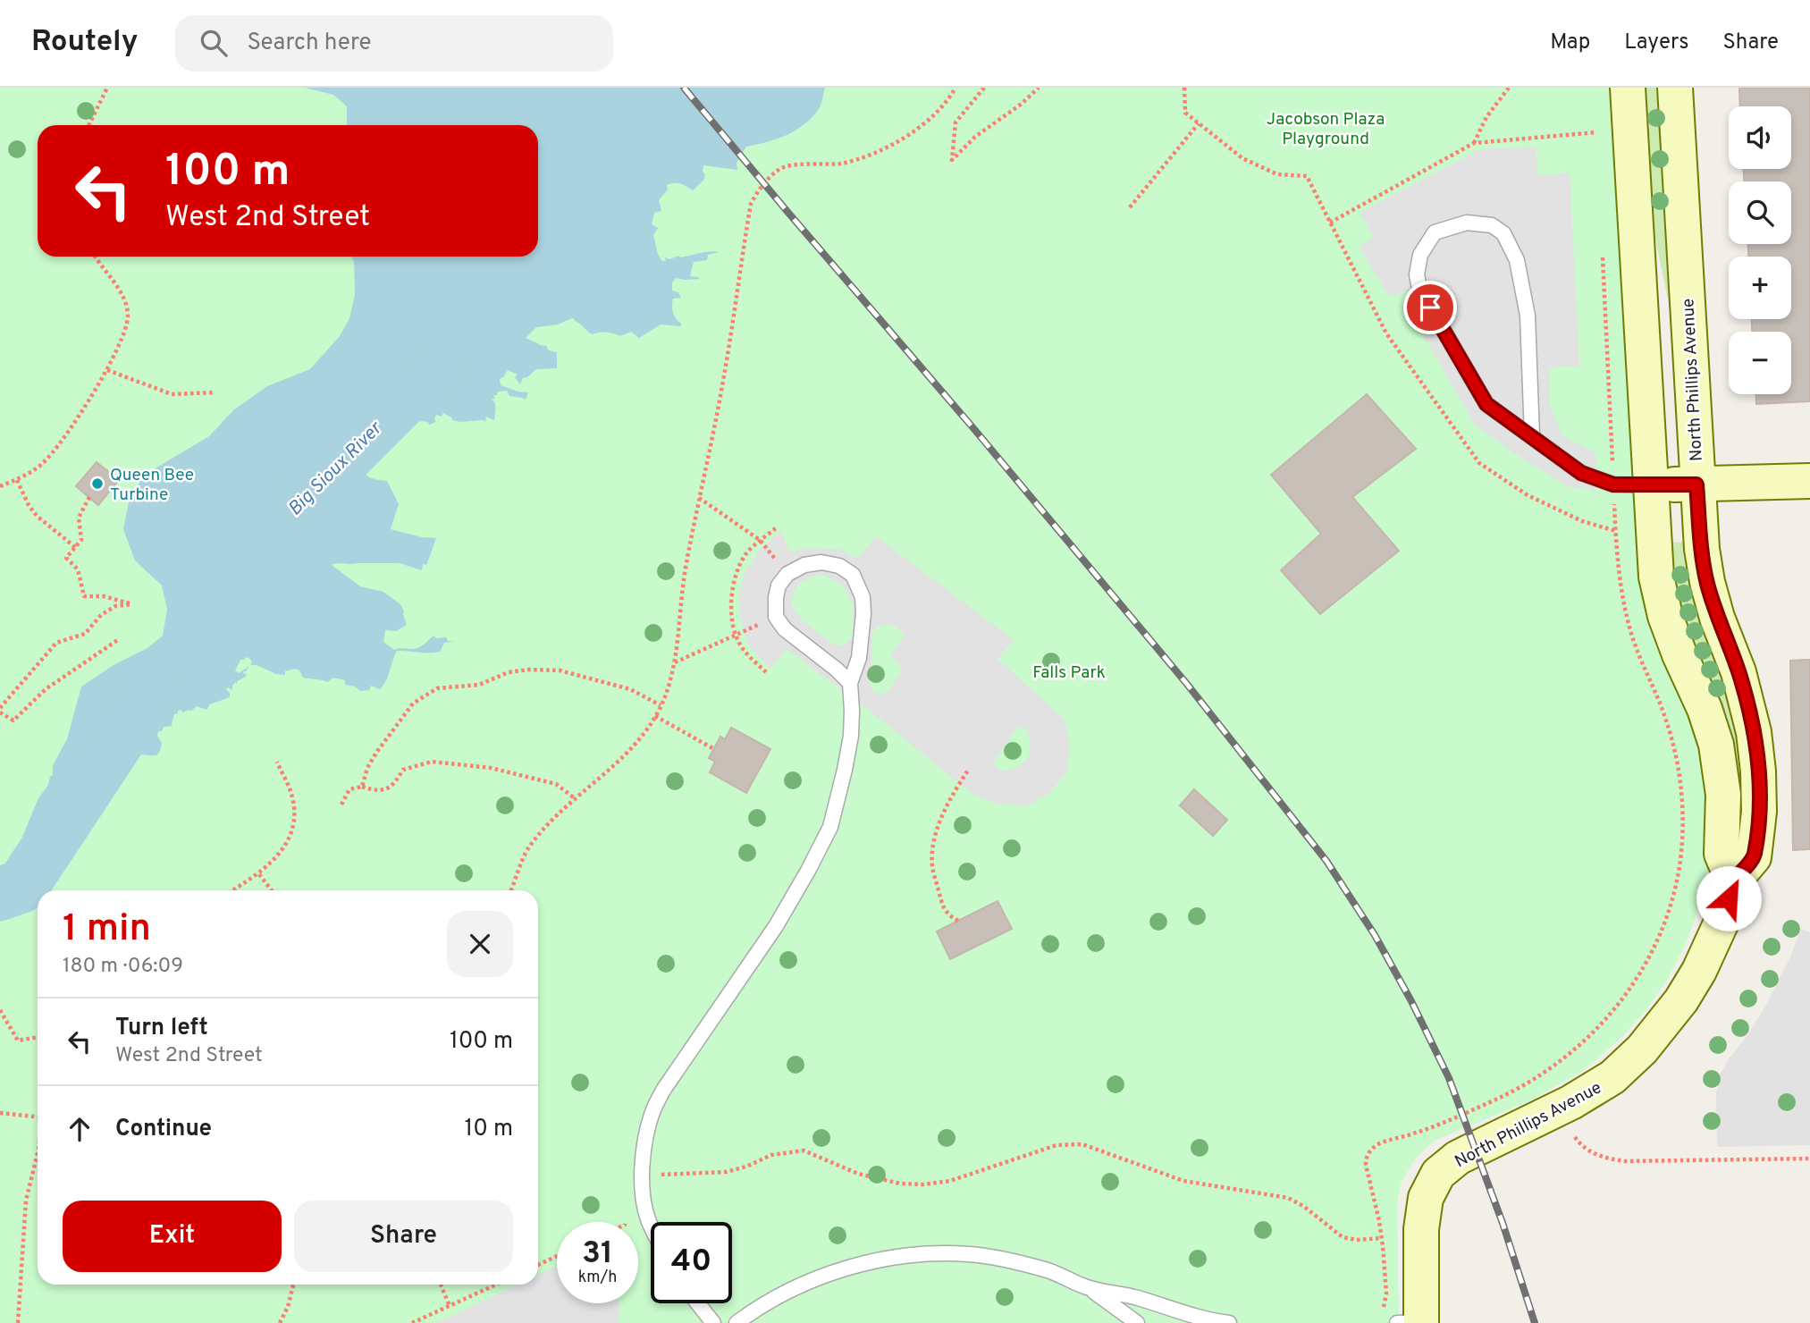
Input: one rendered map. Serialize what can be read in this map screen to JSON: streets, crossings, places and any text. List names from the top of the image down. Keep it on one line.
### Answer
{"streets":{"street":["North Phillips Avenue"]},"water":["Big Sioux River"],"parks":["Jacobson Plaza Playground","Falls Park"],"places":["Queen Bee Turbine"],"page":{"header":"Routely","search":"Search here","nav":["Map","Layers","Share"],"map_buttons":["+","−"],"turn":["100 m","West 2nd Street"],"heading":["1 min","180 m · 06:09"],"list":[{"name":"Turn left","note":"West 2nd Street","value":"100 m"},{"name":"Continue","value":"10 m"}],"buttons":["Exit","Share"],"speed":"31 km/h","limit":"40"}}
